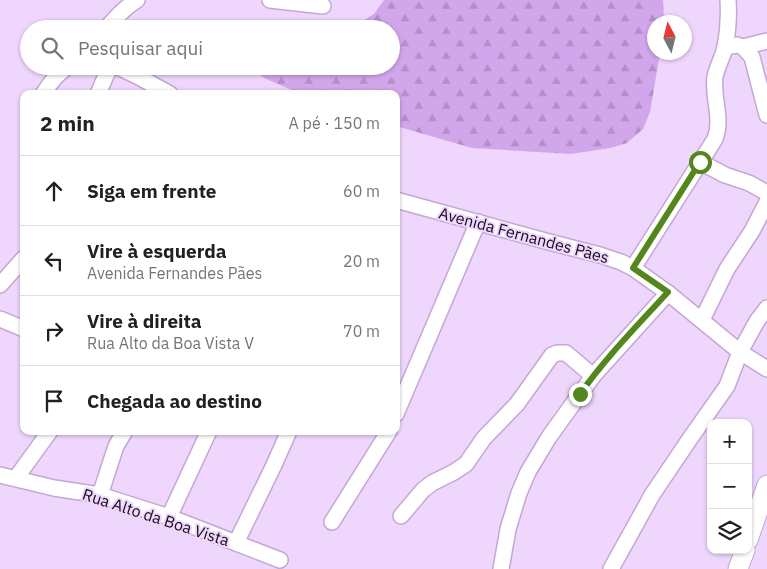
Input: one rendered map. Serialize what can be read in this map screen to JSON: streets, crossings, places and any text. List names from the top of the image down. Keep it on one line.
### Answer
{"streets":{"street":["Avenida Fernandes Pães","Rua Alto da Boa Vista"]},"north":"top","page":{"search":"Pesquisar aqui","heading":["2 min","A pé · 150 m"],"list":[["Siga em frente","60 m"],["Vire à esquerda","Avenida Fernandes Pães","20 m"],["Vire à direita","Rua Alto da Boa Vista V","70 m"],"Chegada ao destino"],"map_buttons":["+","−"]}}
